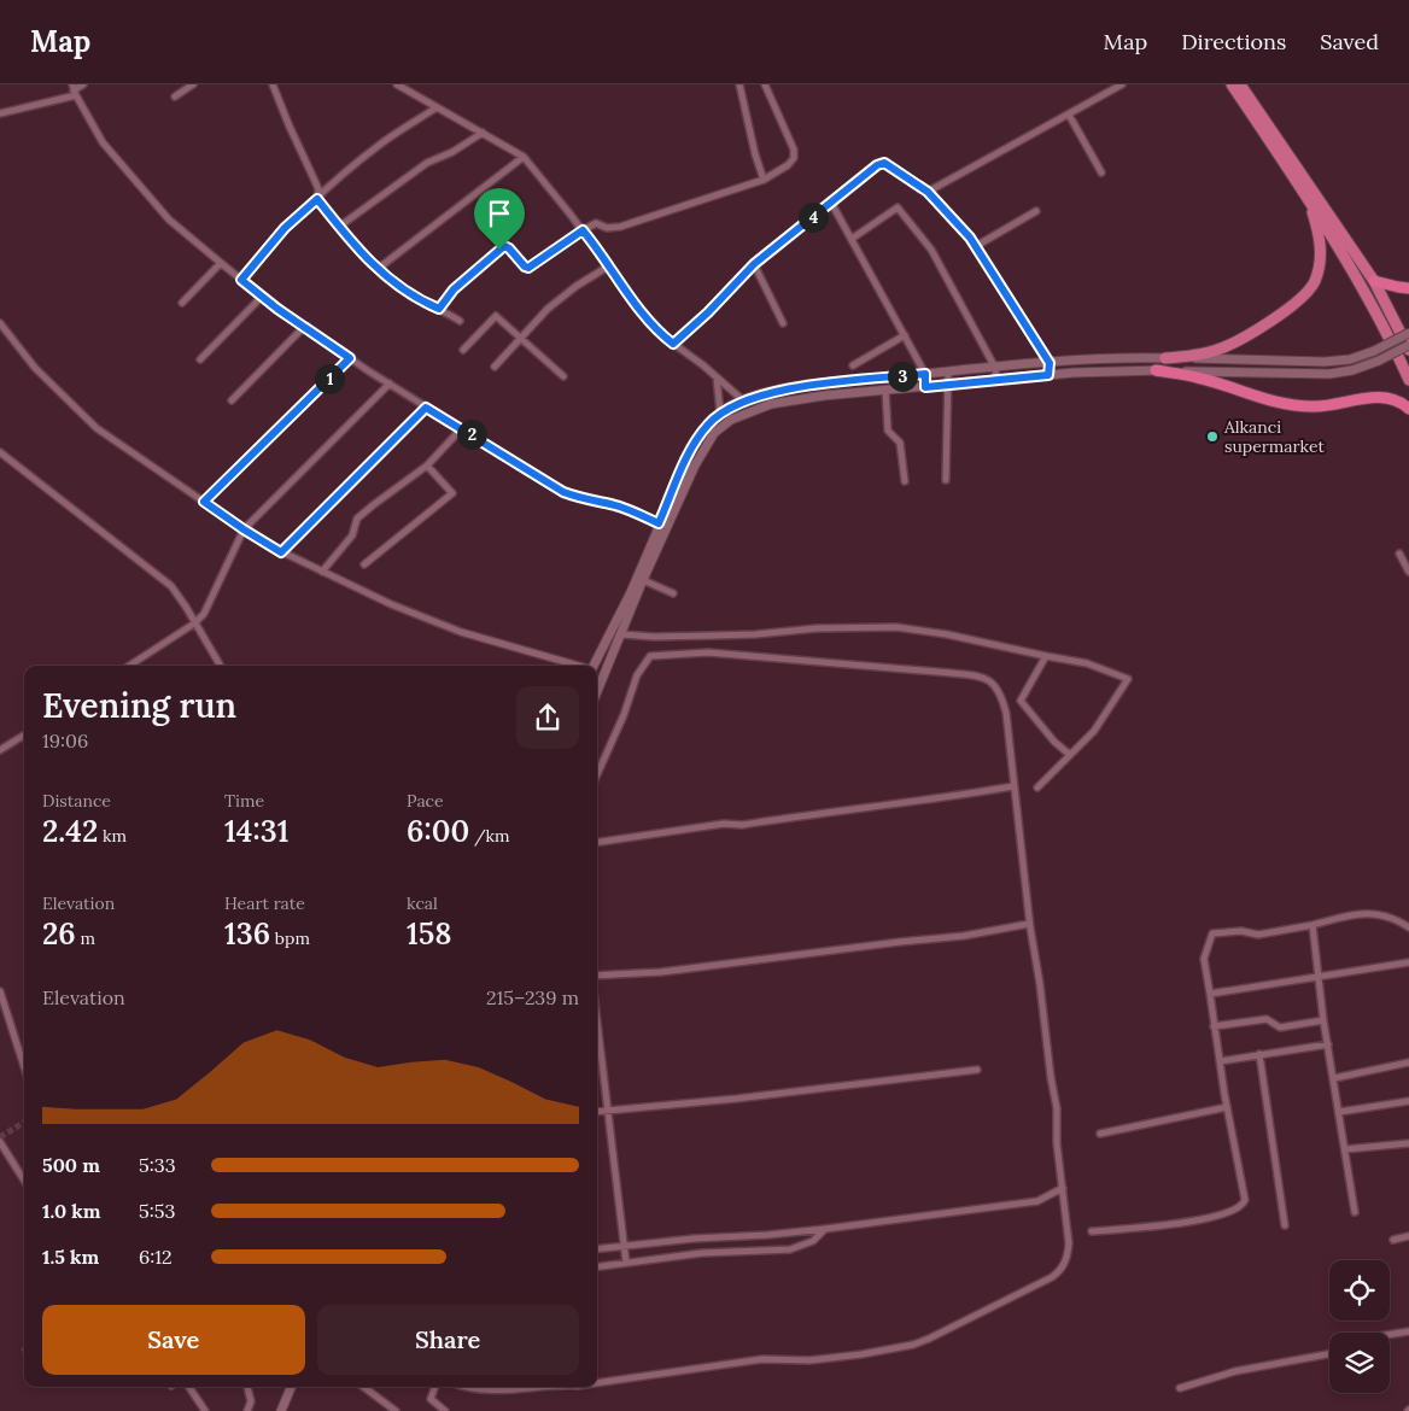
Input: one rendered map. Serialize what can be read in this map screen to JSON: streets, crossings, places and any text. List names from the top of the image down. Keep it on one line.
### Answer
{"places":["Alkanci supermarket"],"page":{"header":"Map","nav":["Map","Directions","Saved"],"pins":["4","3","1","2"],"heading":["Evening run","19:06"],"stats":[["Distance","2.42 km"],["Time","14:31"],["Pace","6:00 /km"],["Elevation","26 m"],["Heart rate","136 bpm"],["kcal","158"]],"chart":["Elevation","215–239 m"],"list":[{"name":"500 m","note":"5:33"},{"name":"1.0 km","note":"5:53"},{"name":"1.5 km","note":"6:12"}],"buttons":["Save","Share"]}}
